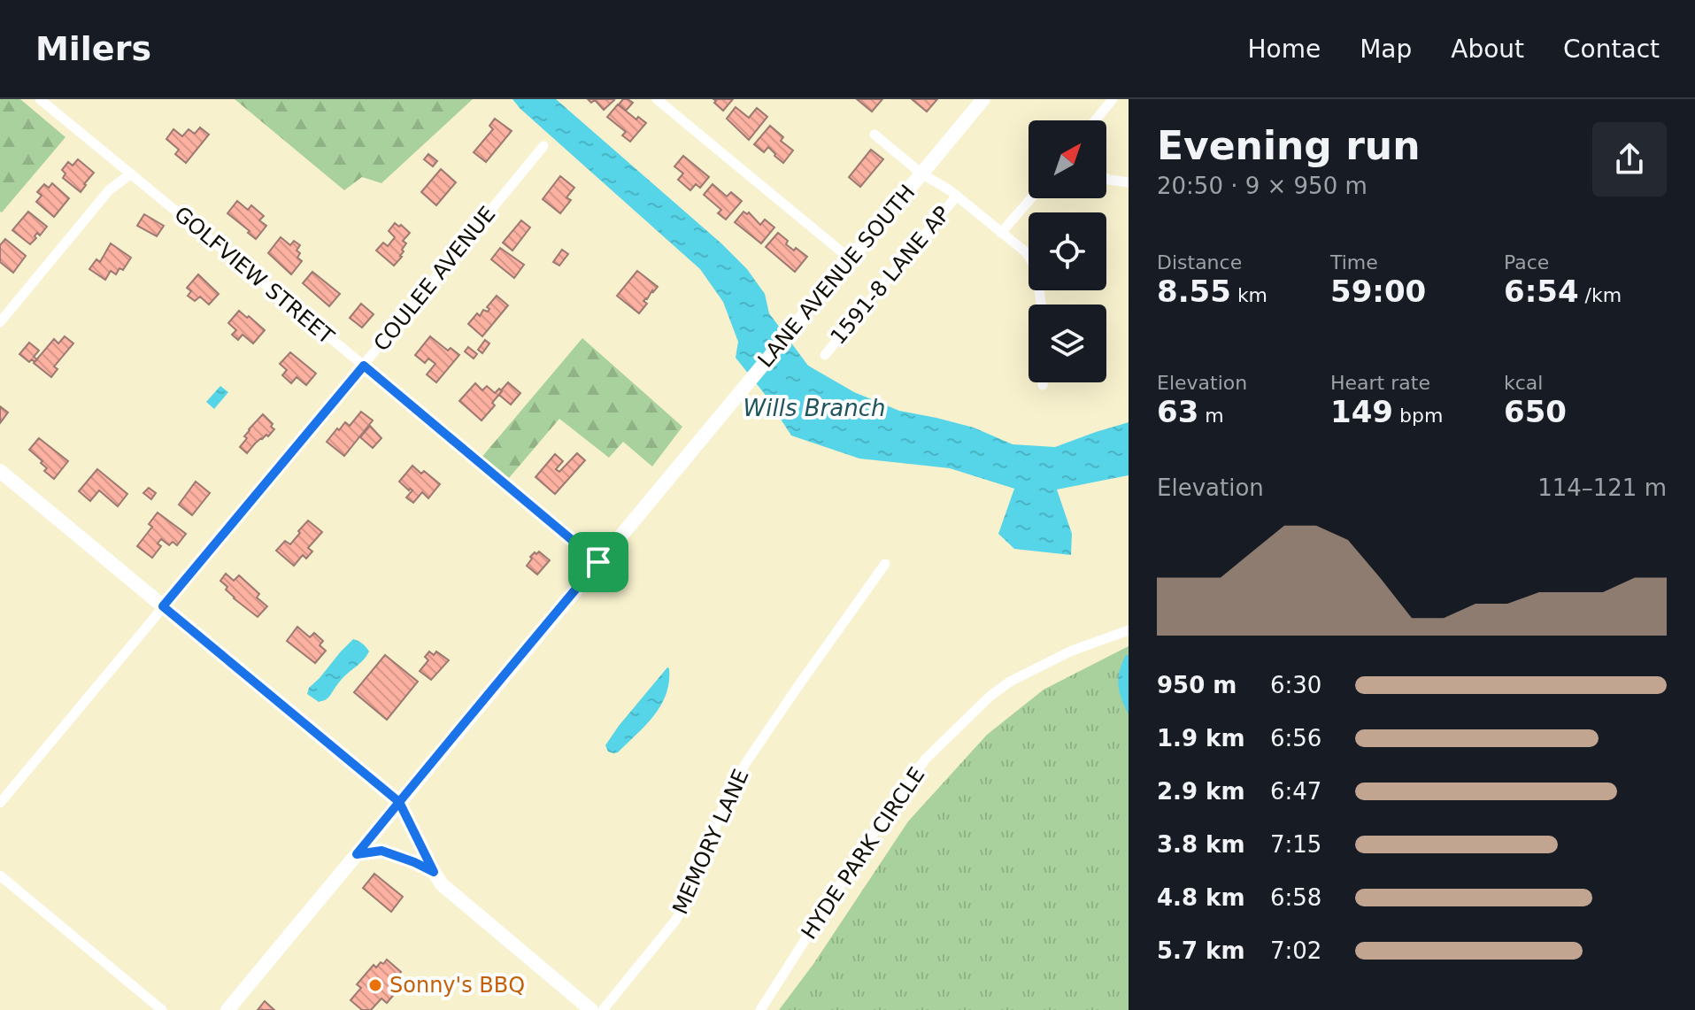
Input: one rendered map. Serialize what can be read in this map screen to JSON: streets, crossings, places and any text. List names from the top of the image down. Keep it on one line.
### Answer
{"streets":{"main road":["LANE AVENUE SOUTH"],"street":["GOLFVIEW STREET","1591-8 LANE AP","COULEE AVENUE","MEMORY LANE","HYDE PARK CIRCLE"]},"crossings":[["GOLFVIEW STREET","LANE AVENUE SOUTH"],["GOLFVIEW STREET","COULEE AVENUE"]],"water":["Wills Branch"],"places":["Sonny's BBQ"],"north":"top right","page":{"header":"Milers","nav":["Home","Map","About","Contact"],"heading":["Evening run","20:50 · 9 × 950 m"],"stats":[["Distance","8.55 km"],["Time","59:00"],["Pace","6:54 /km"],["Elevation","63 m"],["Heart rate","149 bpm"],["kcal","650"]],"chart":["Elevation","114–121 m"],"list":[{"name":"950 m","note":"6:30"},{"name":"1.9 km","note":"6:56"},{"name":"2.9 km","note":"6:47"},{"name":"3.8 km","note":"7:15"},{"name":"4.8 km","note":"6:58"},{"name":"5.7 km","note":"7:02"}]}}
